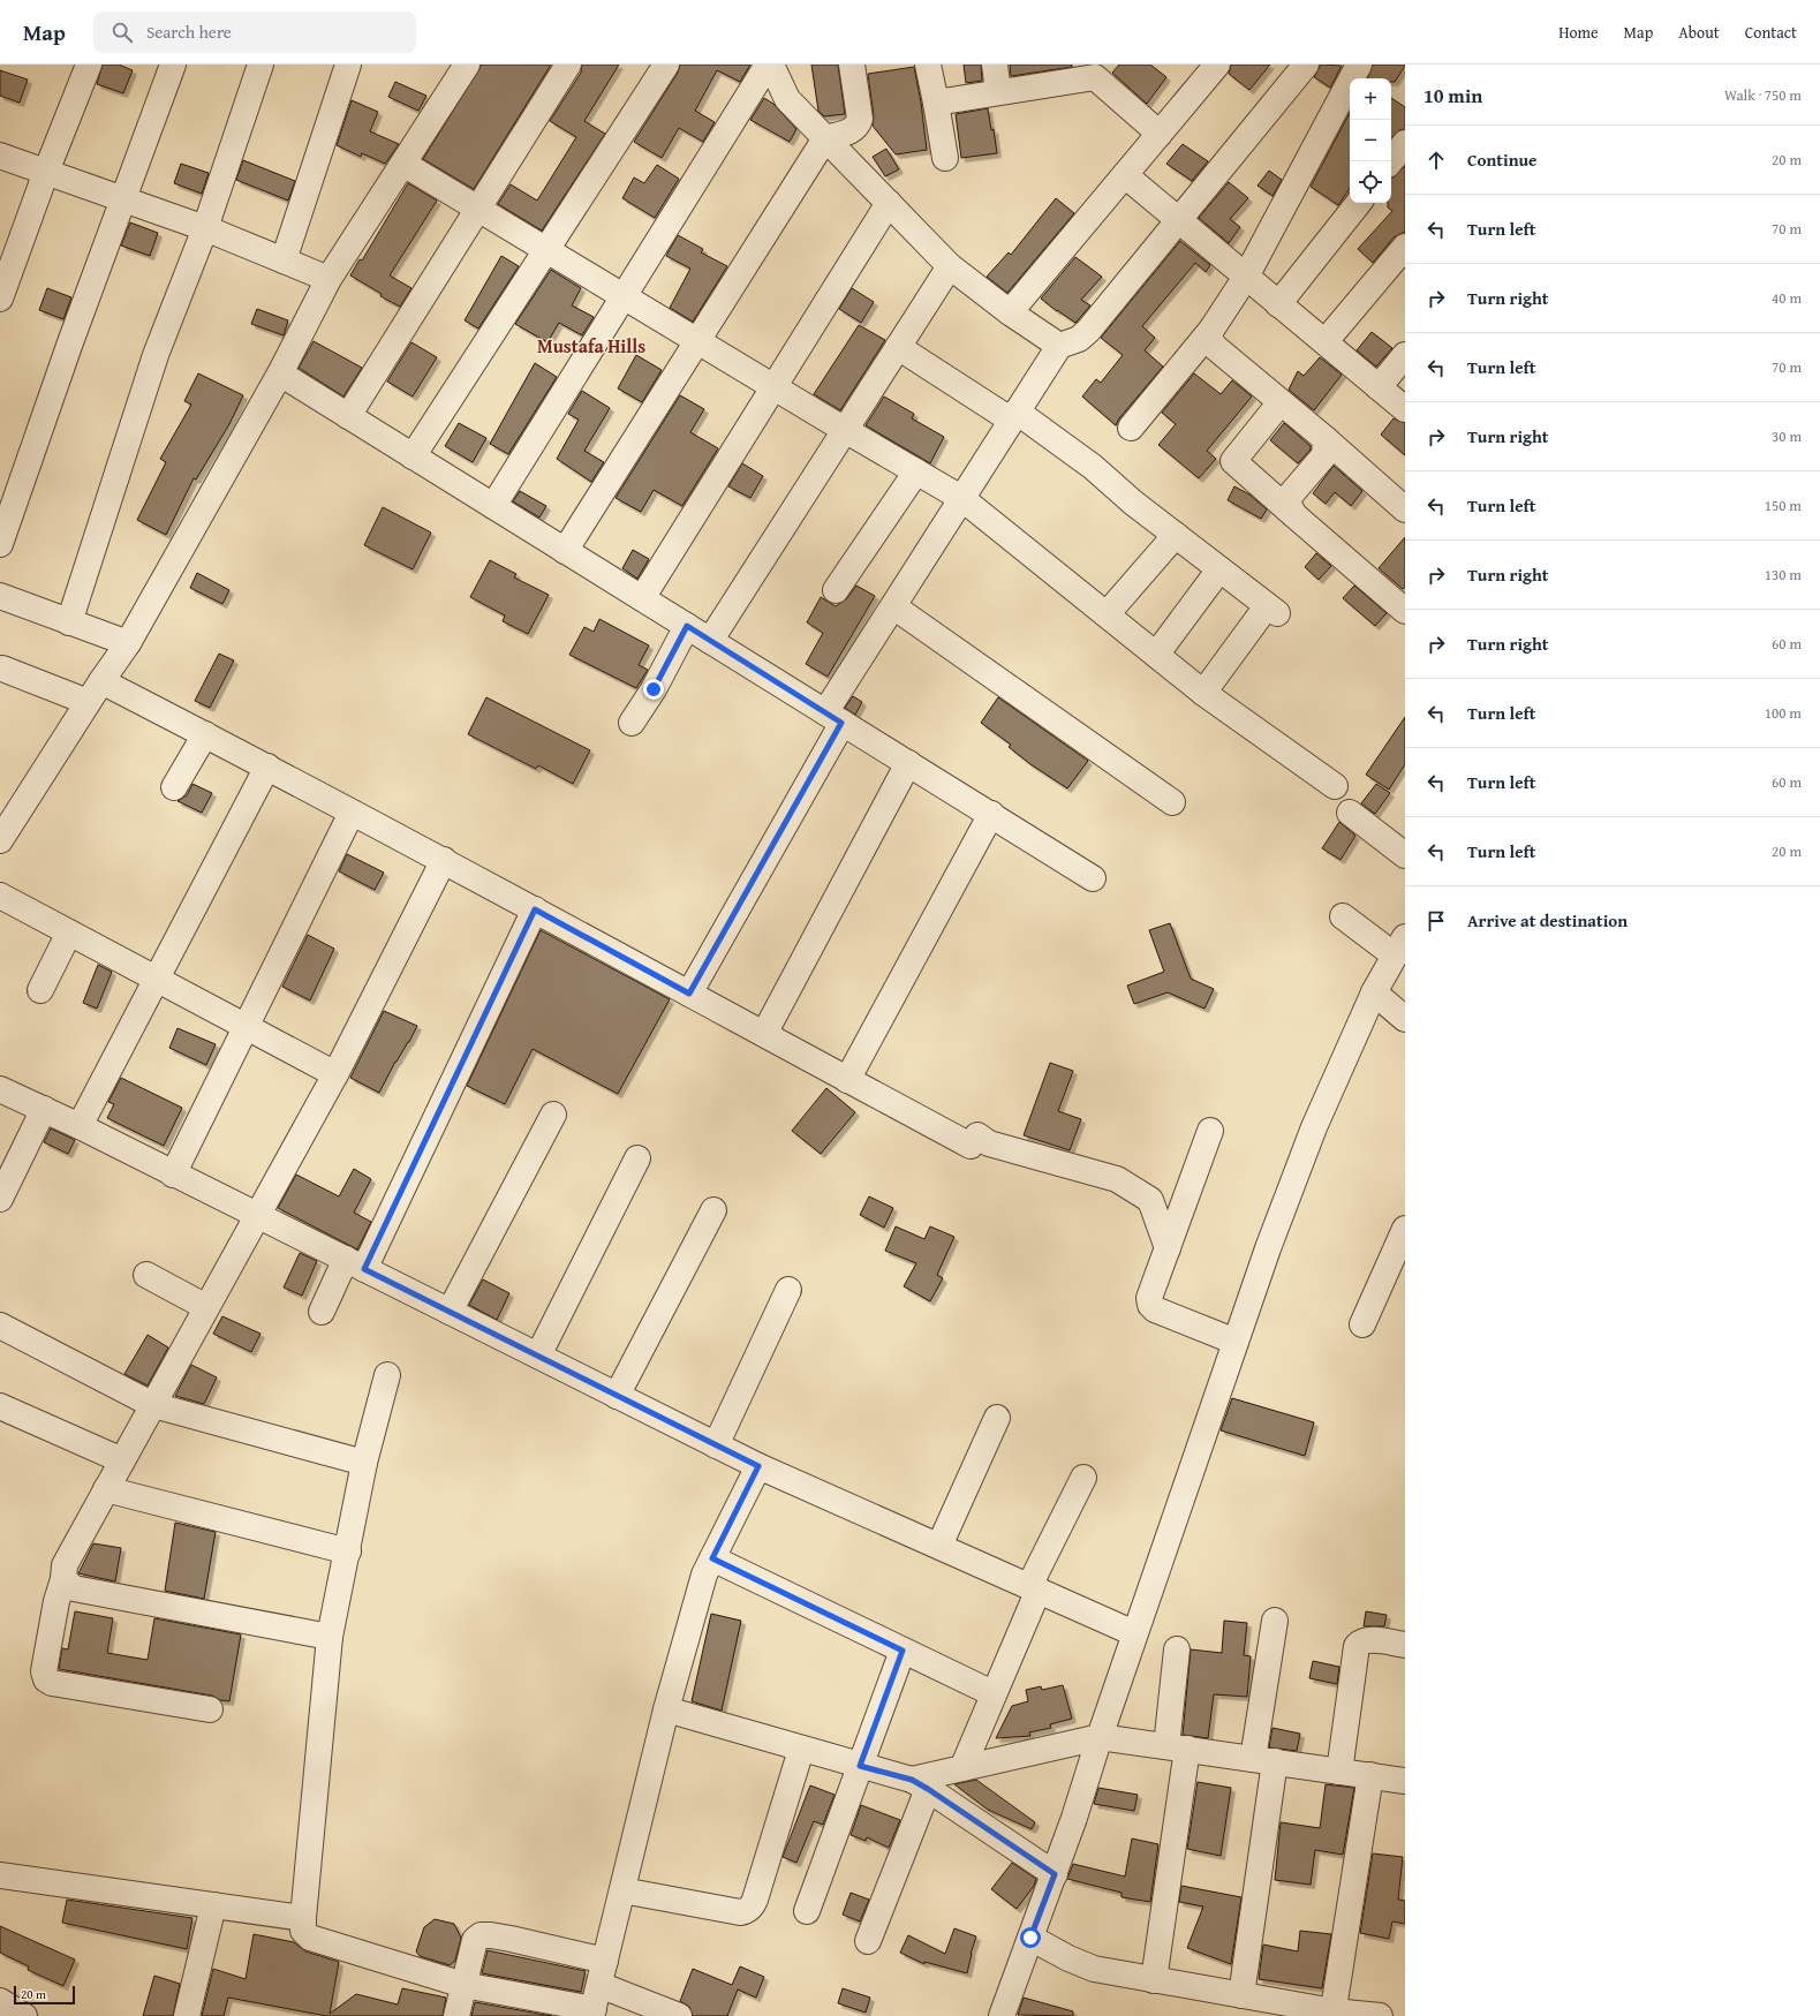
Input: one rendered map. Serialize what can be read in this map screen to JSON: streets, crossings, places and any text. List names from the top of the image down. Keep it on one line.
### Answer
{"districts":["Mustafa Hills"],"scale_bar":"20 m","page":{"header":"Map","search":"Search here","nav":["Home","Map","About","Contact"],"heading":["10 min","Walk · 750 m"],"map_buttons":["+","−"],"list":[["Continue","20 m"],["Turn left","70 m"],["Turn right","40 m"],["Turn left","70 m"],["Turn right","30 m"],["Turn left","150 m"],["Turn right","130 m"],["Turn right","60 m"],["Turn left","100 m"],["Turn left","60 m"],["Turn left","20 m"],"Arrive at destination"],"scale":"20 m"}}
